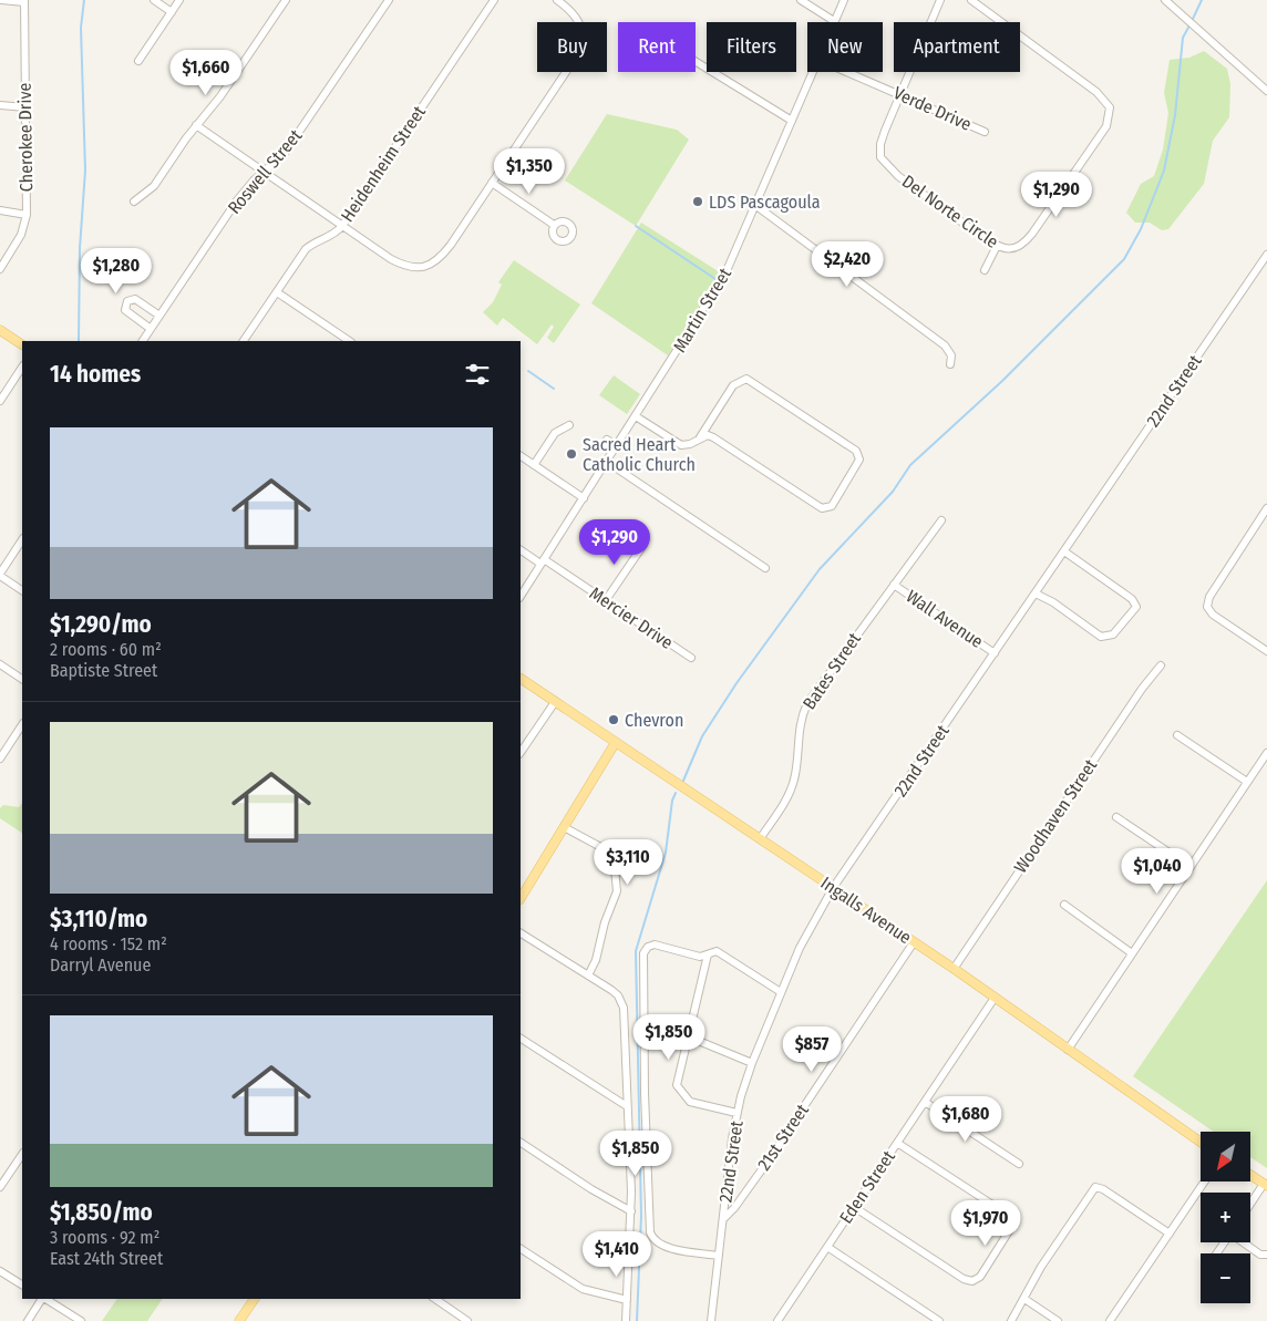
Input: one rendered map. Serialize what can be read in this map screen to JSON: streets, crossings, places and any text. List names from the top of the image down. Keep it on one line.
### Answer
{"streets":{"main road":["Ingalls Avenue"],"street":["Verde Drive","Cherokee Drive","Heidenheim Street","Roswell Street","Del Norte Circle","Martin Street","22nd Street","Mercier Drive","Wall Avenue","Bates Street","Woodhaven Street","21st Street","Eden Street"]},"crossings":[["Verde Drive","Del Norte Circle"],["Martin Street","Mercier Drive"],["22nd Street","Wall Avenue"],["22nd Street","Ingalls Avenue"],["22nd Street","21st Street"],["Wall Avenue","Bates Street"],["Bates Street","Ingalls Avenue"],["Woodhaven Street","Ingalls Avenue"],["Ingalls Avenue","21st Street"],["Ingalls Avenue","Eden Street"]],"places":["LDS Pascagoula","Sacred Heart Catholic Church","Chevron"],"north":"bottom left","page":{"chip":["Buy","Rent","Filters","New","Apartment"],"price":["$1,660","$1,350","$1,290","$2,420","$1,280","$1,290","$3,110","$1,040","$1,850","$857","$1,680","$1,850","$1,970","$1,410"],"heading":"14 homes","list":[{"name":"$1,290/mo","note":"2 rooms · 60 m² · Baptiste Street"},{"name":"$3,110/mo","note":"4 rooms · 152 m² · Darryl Avenue"},{"name":"$1,850/mo","note":"3 rooms · 92 m² · East 24th Street"}],"map_buttons":["+","−"]}}
